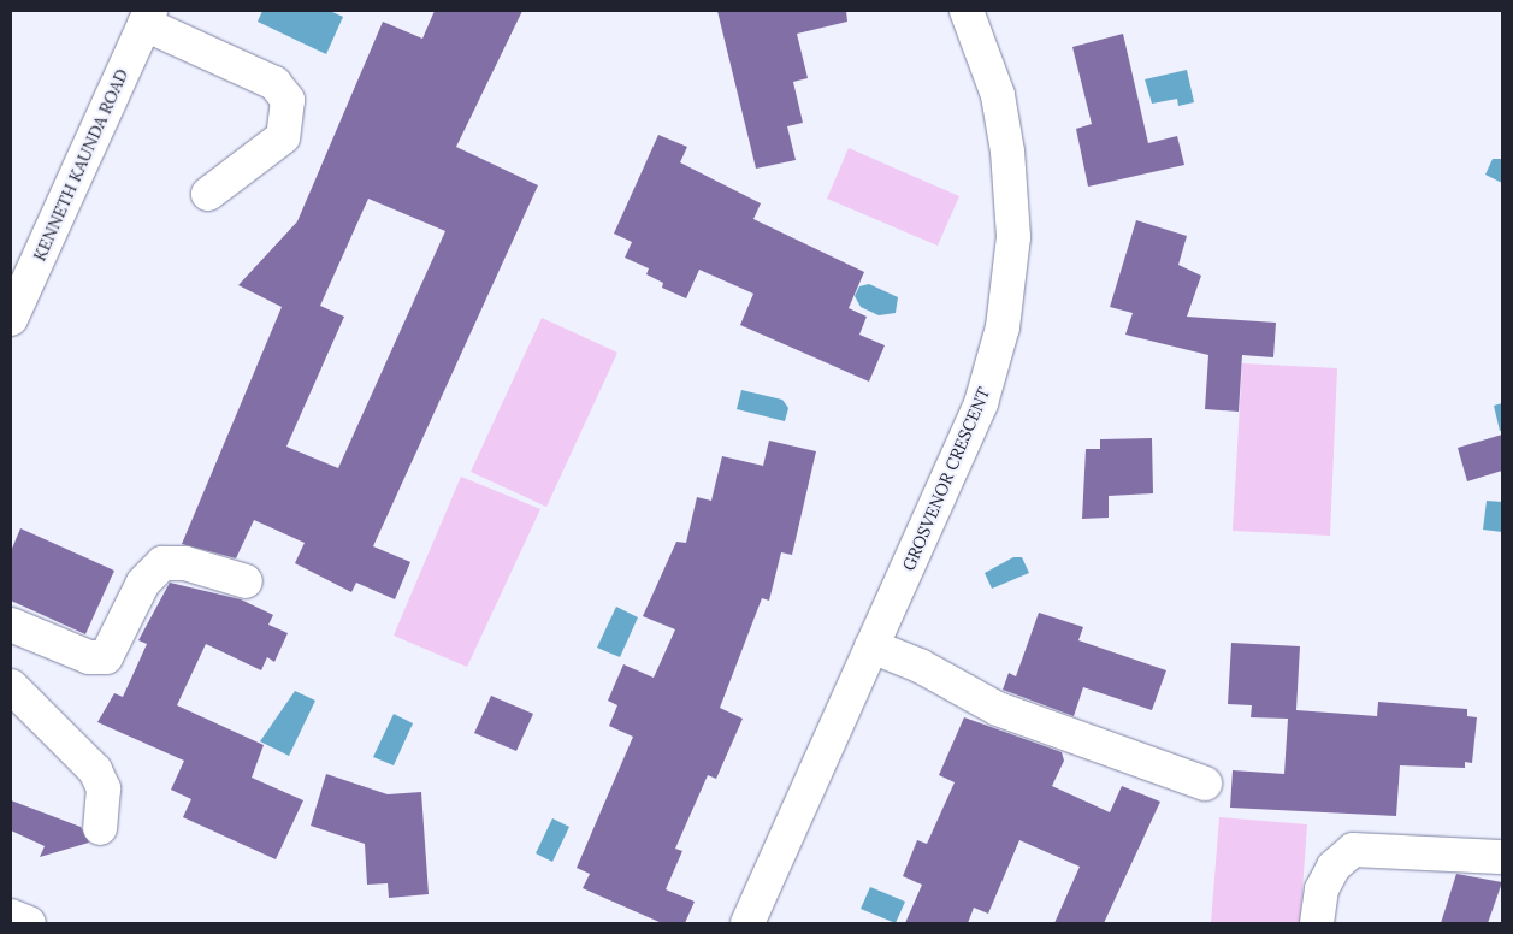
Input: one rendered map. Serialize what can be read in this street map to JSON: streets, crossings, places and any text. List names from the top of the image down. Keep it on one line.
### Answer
{"streets":{"street":["KENNETH KAUNDA ROAD","GROSVENOR CRESCENT"]}}
